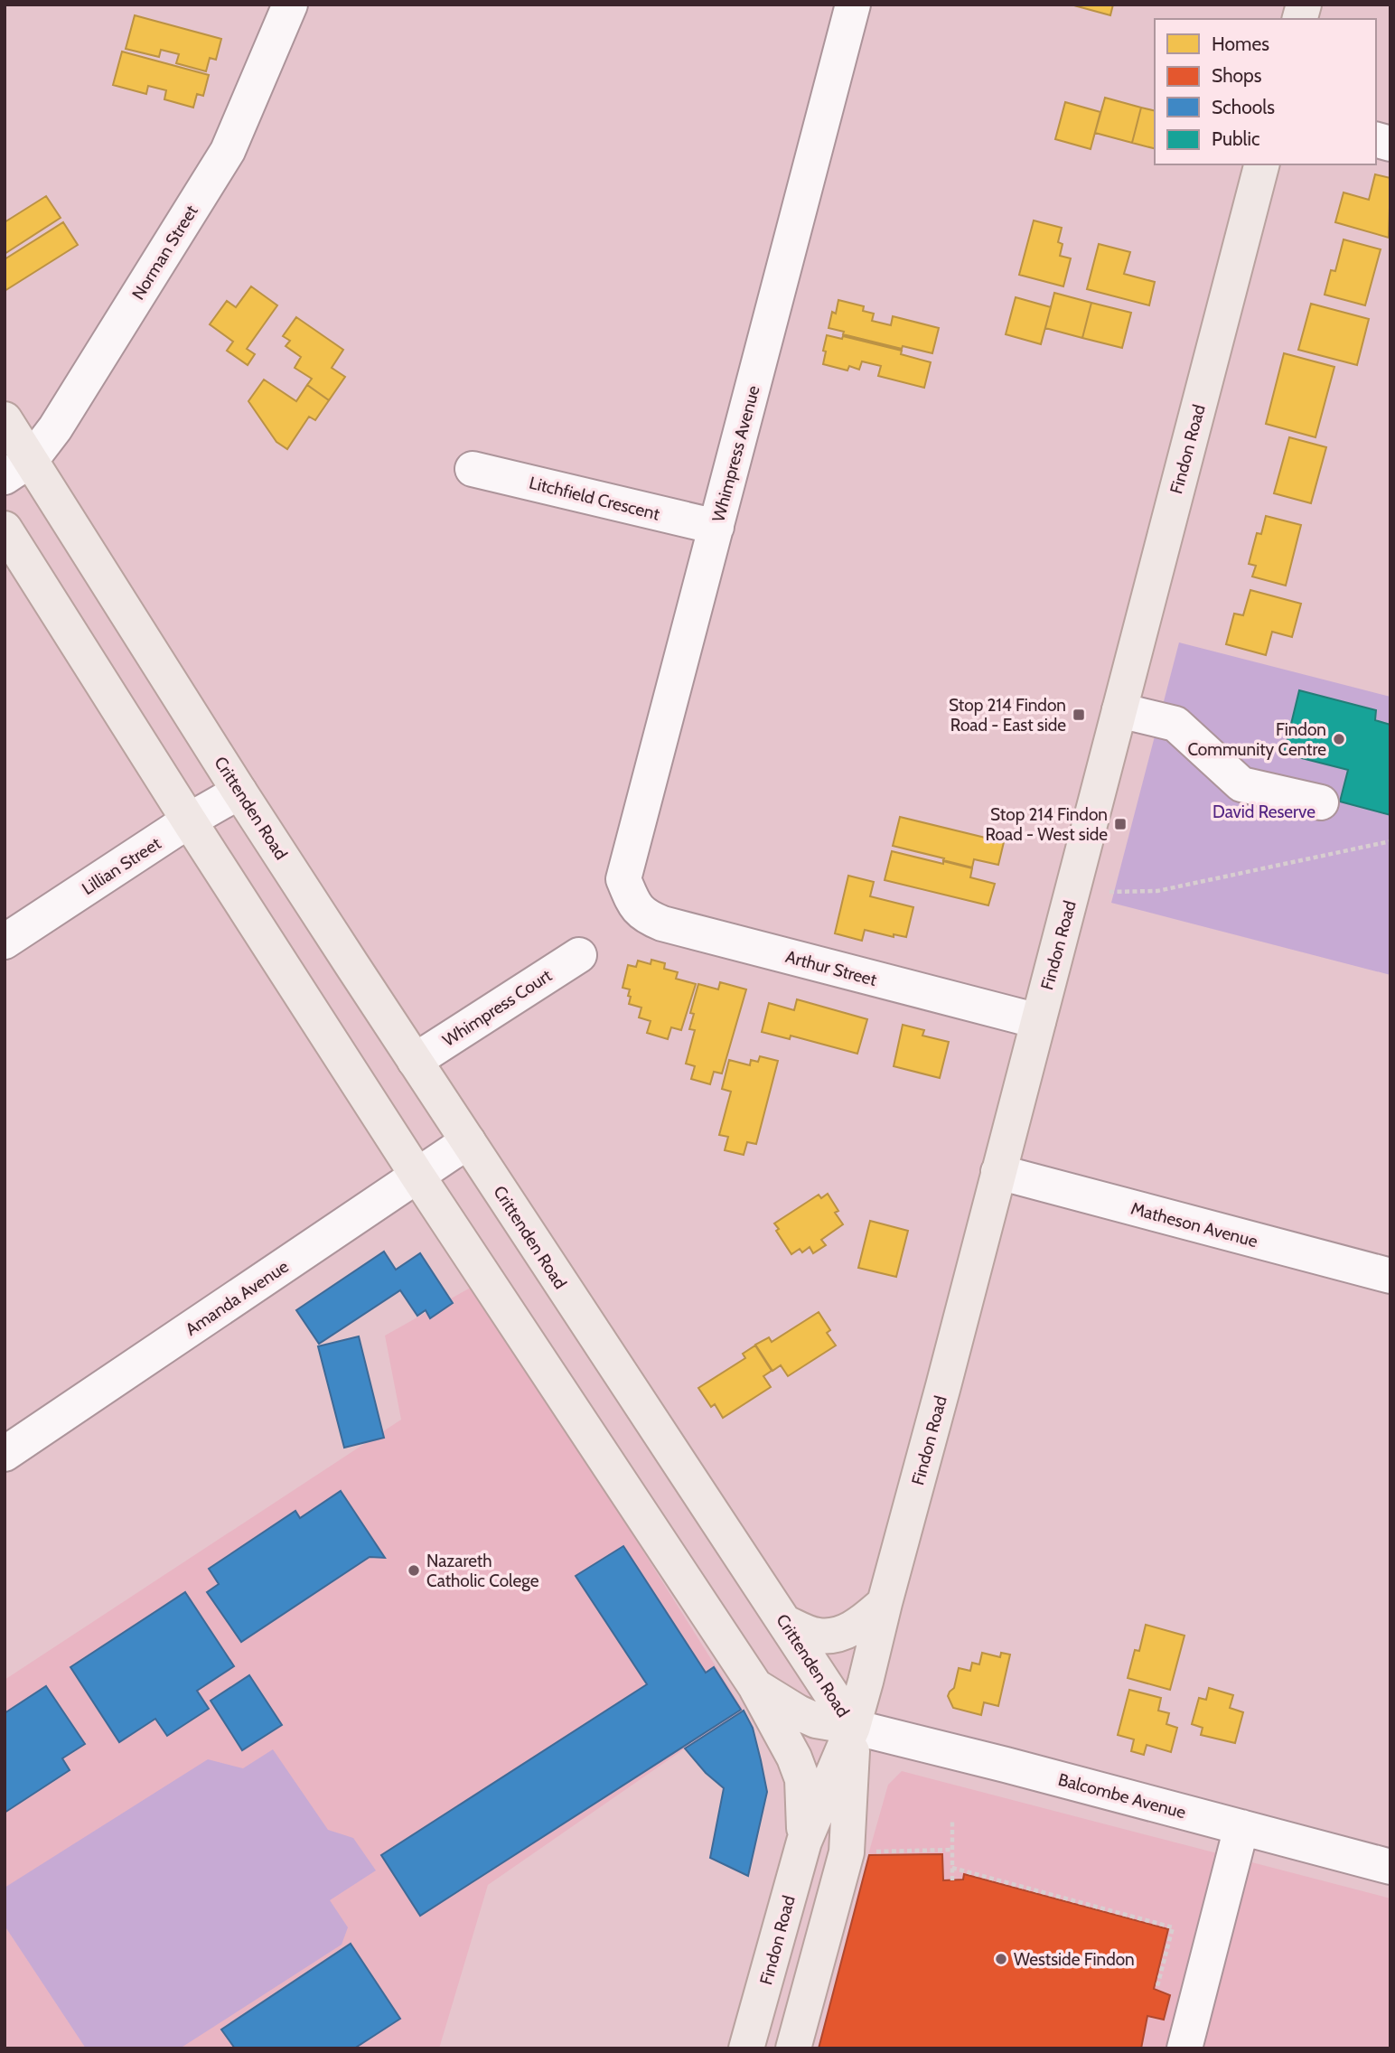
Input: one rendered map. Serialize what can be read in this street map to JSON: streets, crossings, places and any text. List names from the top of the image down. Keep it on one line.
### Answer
{"streets":{"main road":["Findon Road","Crittenden Road"],"street":["Norman Street","Whimpress Avenue","Litchfield Crescent","Lillian Street","Arthur Street","Whimpress Court","Matheson Avenue","Amanda Avenue","Balcombe Avenue"]},"crossings":[["Norman Street","Crittenden Road"],["Findon Road","Crittenden Road"],["Findon Road","Arthur Street"],["Findon Road","Matheson Avenue"],["Findon Road","Balcombe Avenue"],["Whimpress Avenue","Litchfield Crescent"],["Whimpress Avenue","Arthur Street"],["Crittenden Road","Lillian Street"],["Crittenden Road","Whimpress Court"],["Crittenden Road","Amanda Avenue"],["Crittenden Road","Balcombe Avenue"]],"parks":["David Reserve"],"places":{"transit":["Stop 214 Findon Road - East side","Stop 214 Findon Road - West side"],"other":["Findon Community Centre","Nazareth Catholic Colege","Westside Findon"]},"legend":["Homes","Shops","Schools","Public"]}
